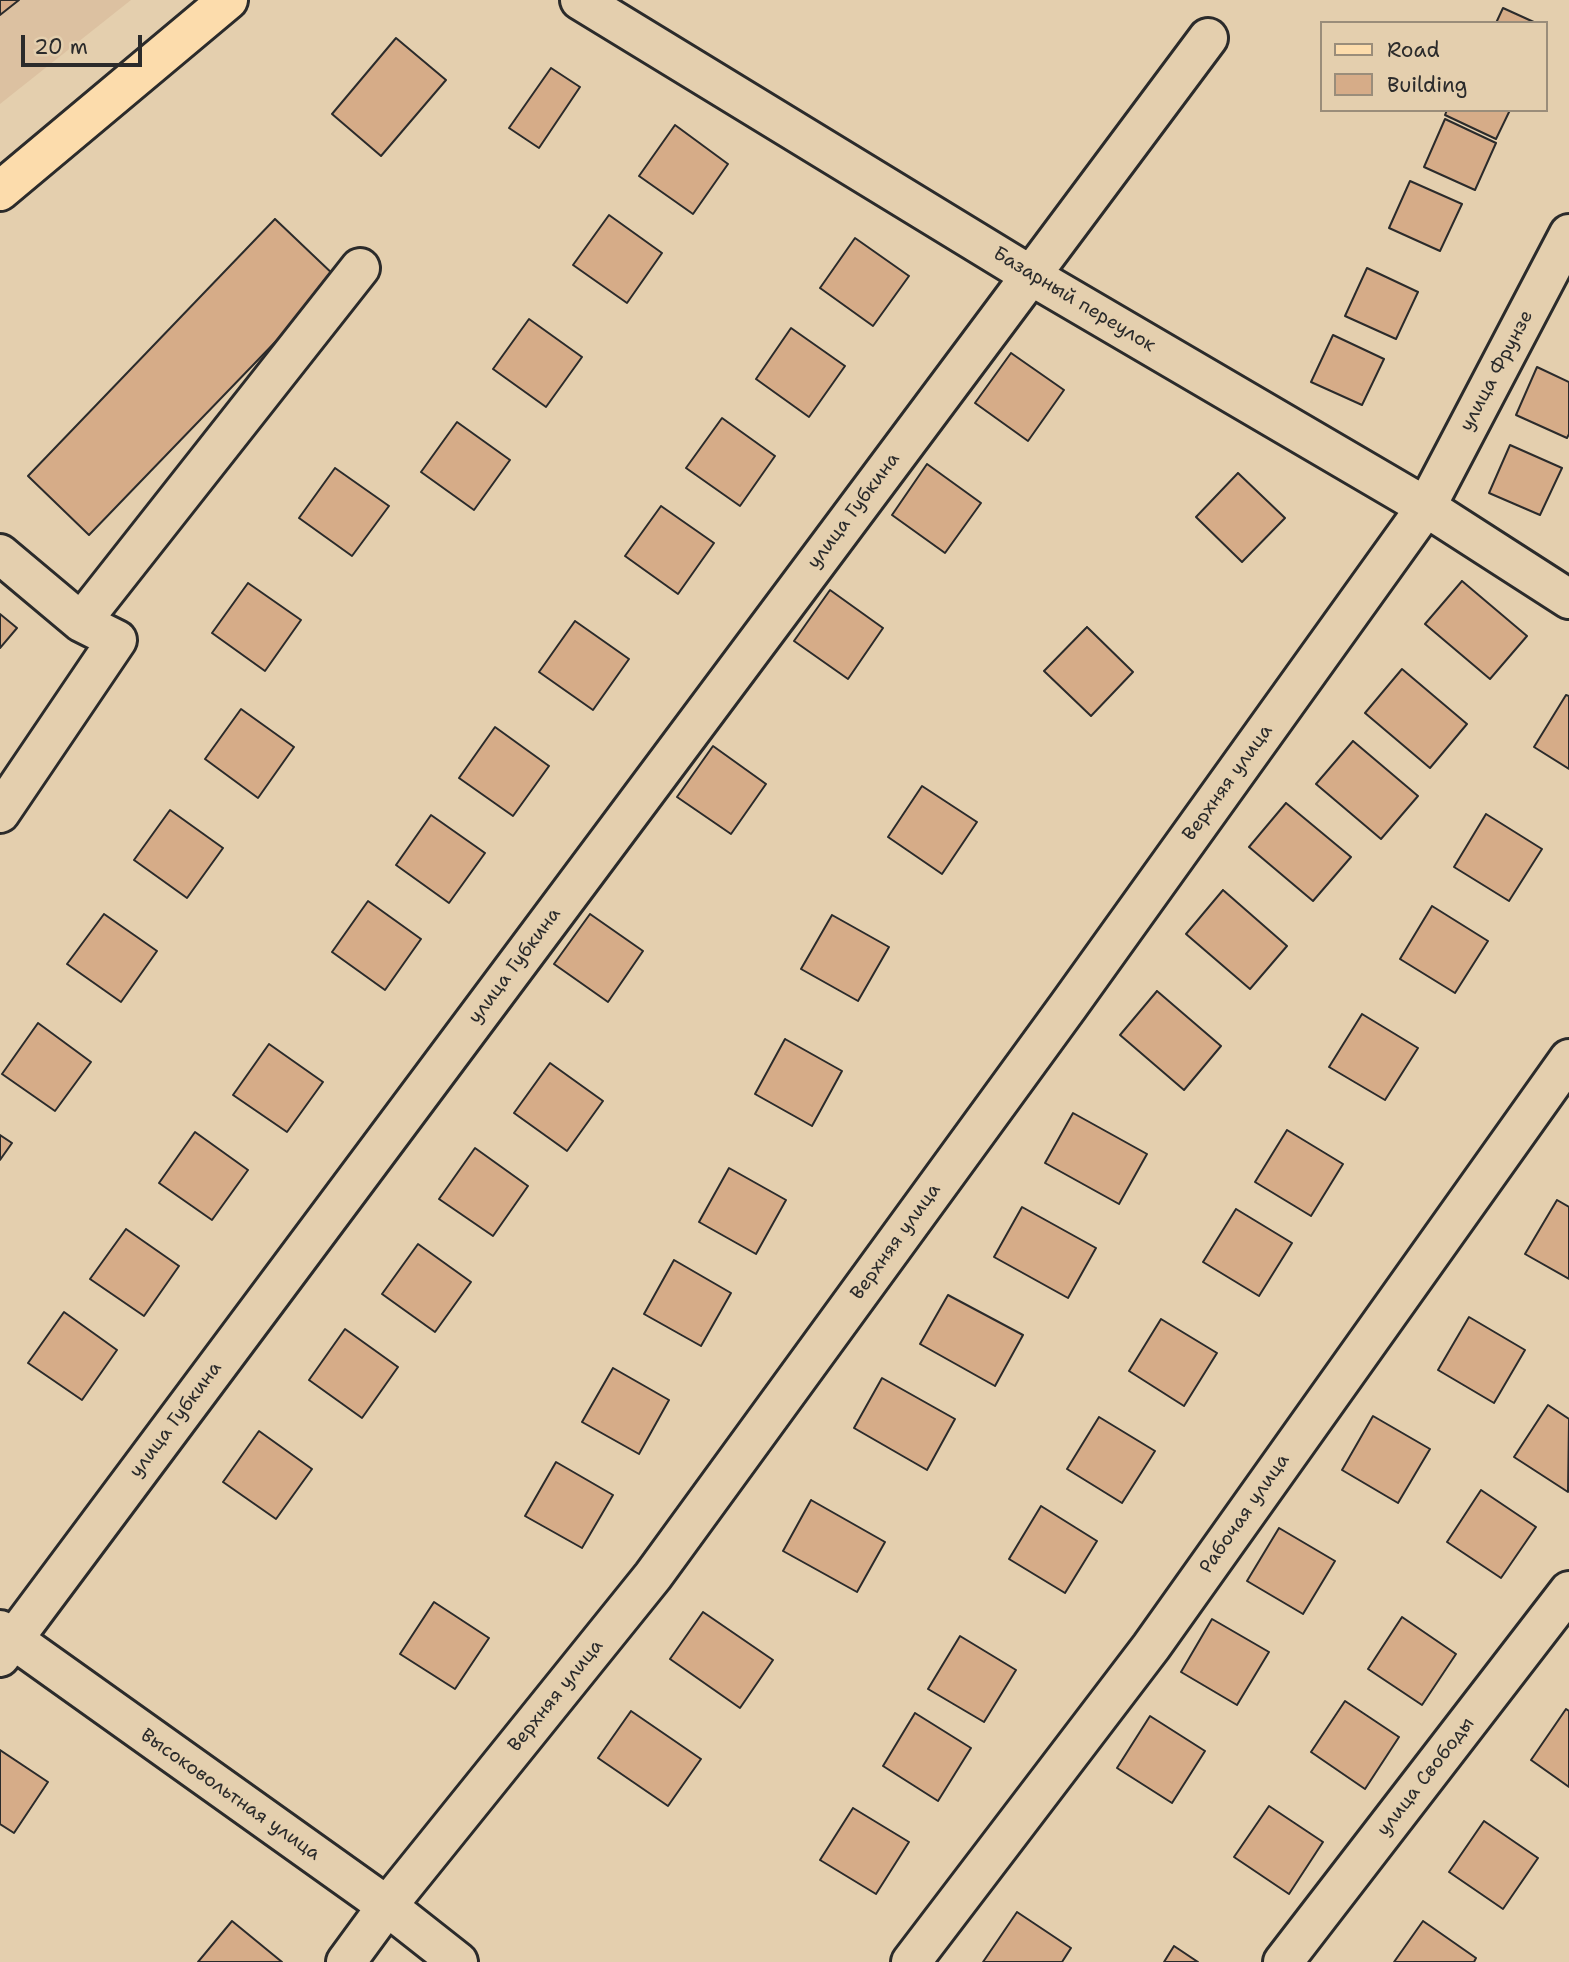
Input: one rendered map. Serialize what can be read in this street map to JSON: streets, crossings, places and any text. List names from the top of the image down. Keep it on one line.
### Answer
{"streets":{"street":["Базарный переулок","улица Фрунзе","улица Губкина","Верхняя улица","Рабочая улица","улица Свободы","Высоковольтная улица"]},"crossings":[["Базарный переулок","улица Фрунзе"],["Базарный переулок","улица Губкина"],["Базарный переулок","Верхняя улица"],["улица Фрунзе","Верхняя улица"],["улица Губкина","Высоковольтная улица"],["Верхняя улица","Высоковольтная улица"]],"legend":["Road","Building"],"scale_bar":"20 m"}
